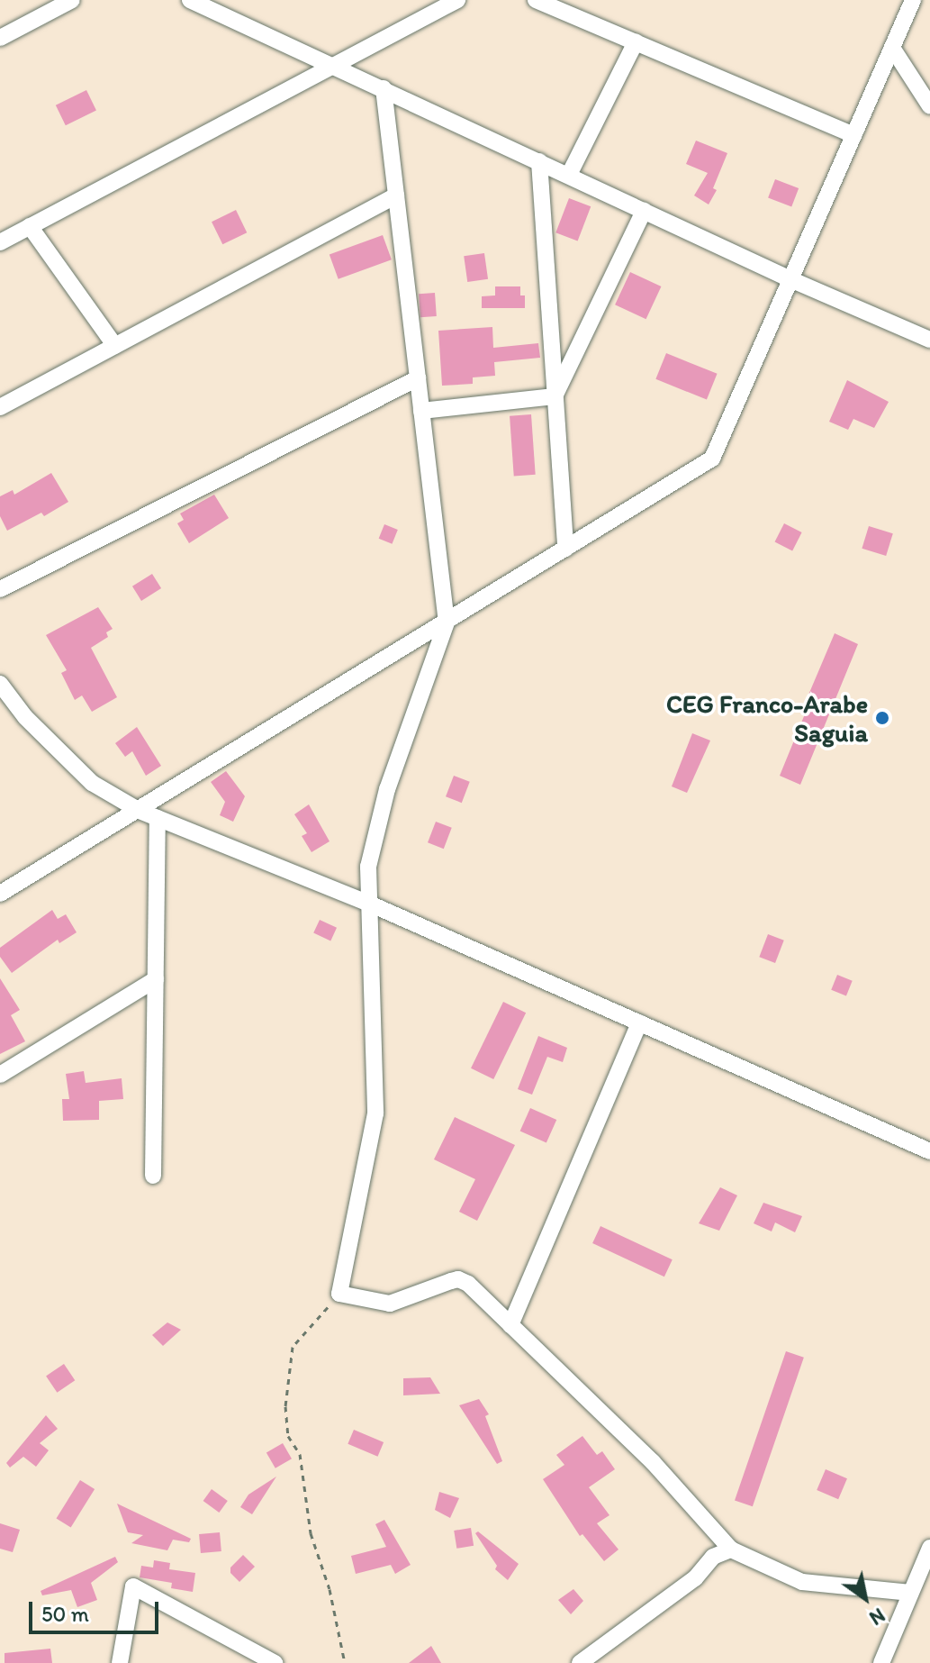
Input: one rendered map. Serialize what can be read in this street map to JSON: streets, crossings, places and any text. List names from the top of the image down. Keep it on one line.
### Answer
{"places":["CEG Franco-Arabe Saguia"],"scale_bar":"50 m","north":"bottom right"}
